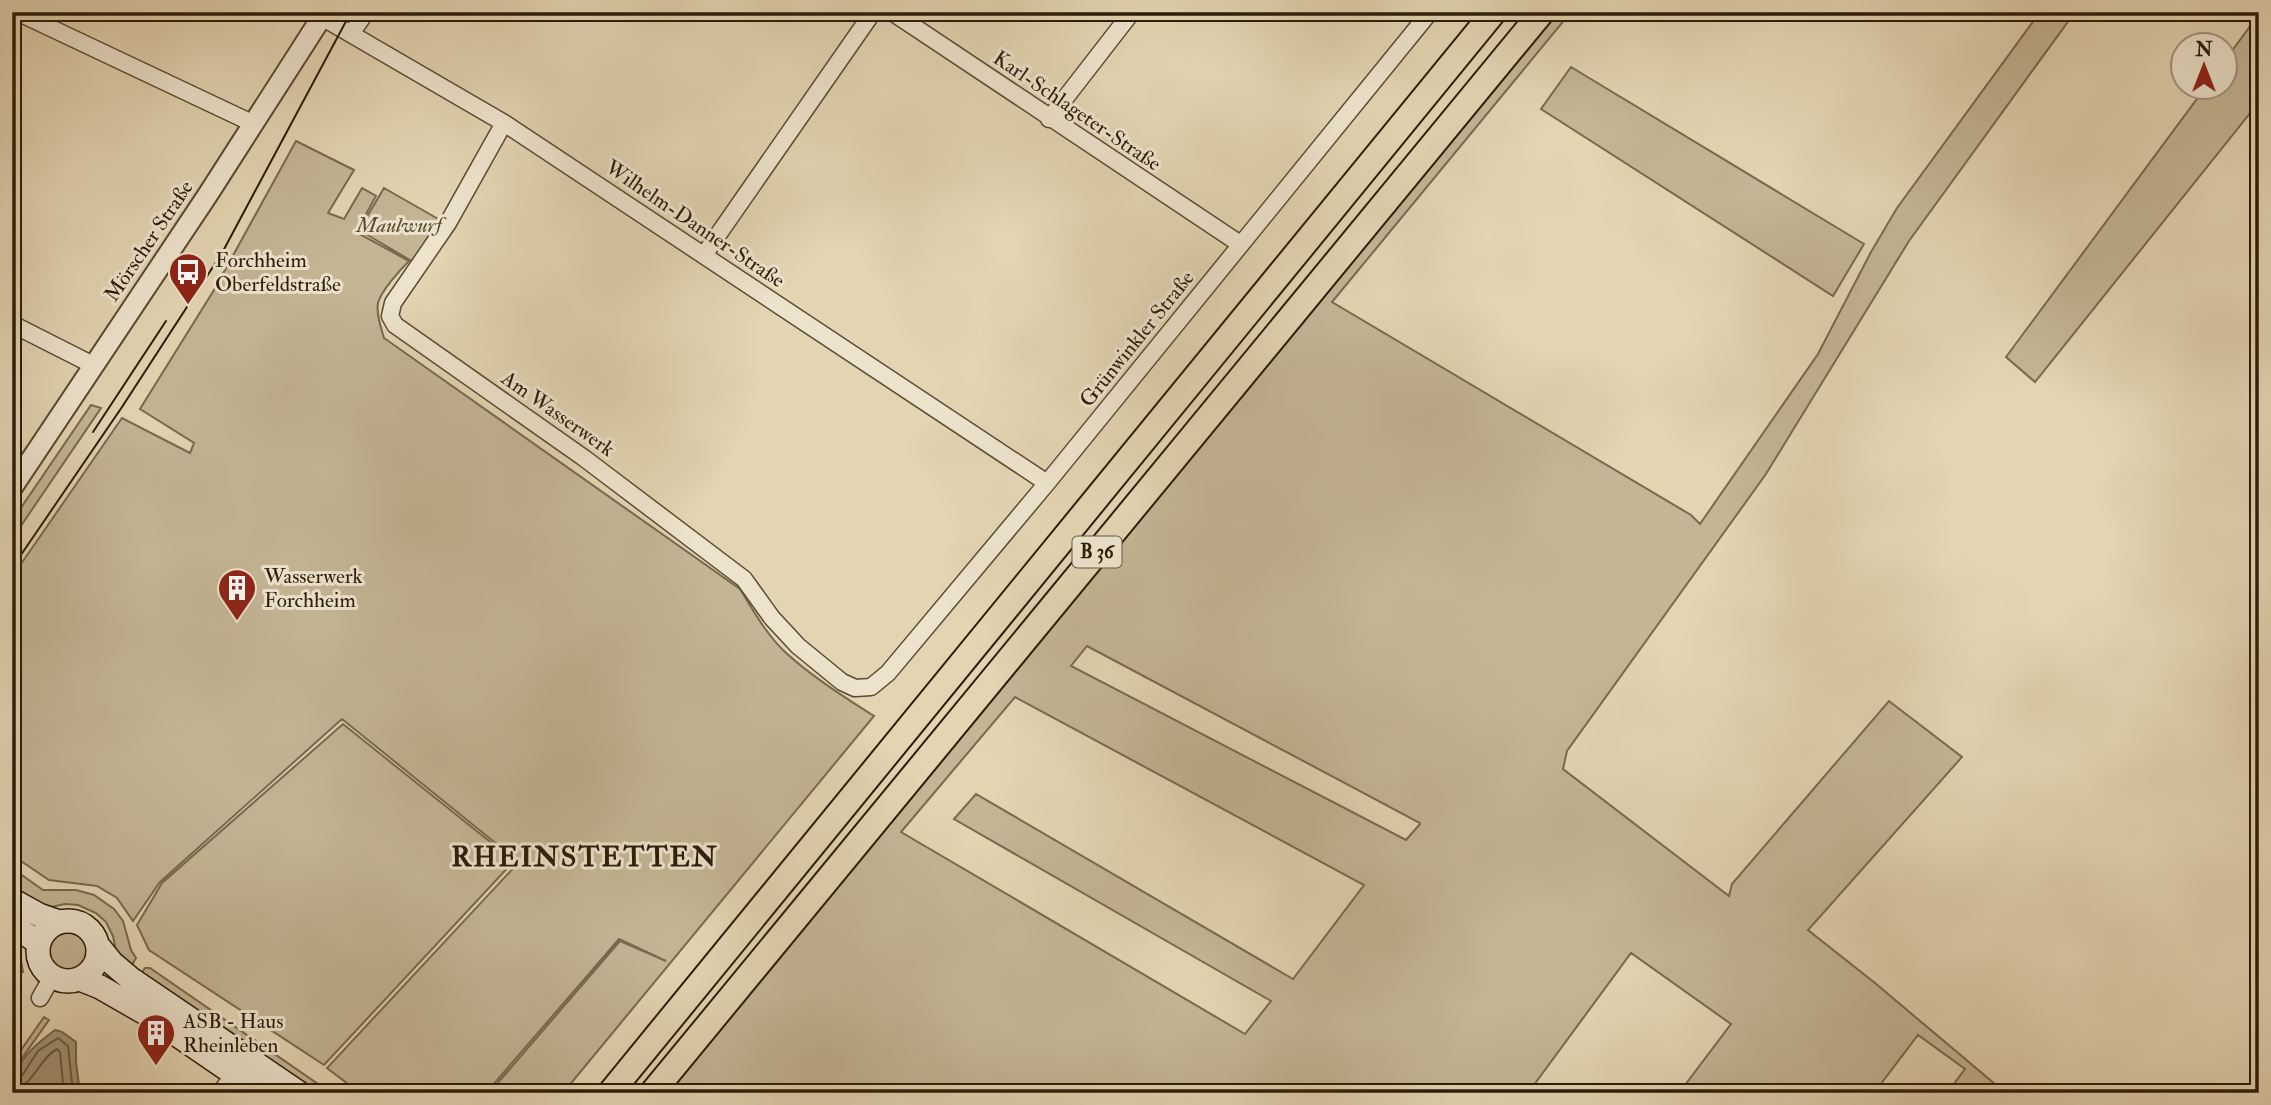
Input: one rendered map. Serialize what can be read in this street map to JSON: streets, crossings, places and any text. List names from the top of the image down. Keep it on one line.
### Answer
{"streets":{"main road":["B 36"],"street":["Karl-Schlageter-Straße","Wilhelm-Danner-Straße","Mörscher Straße","Grünwinkler Straße","Am Wasserwerk"]},"crossings":[["Karl-Schlageter-Straße","Grünwinkler Straße"],["Wilhelm-Danner-Straße","Mörscher Straße"],["Wilhelm-Danner-Straße","Grünwinkler Straße"],["Wilhelm-Danner-Straße","Am Wasserwerk"],["Grünwinkler Straße","Am Wasserwerk"]],"districts":["RHEINSTETTEN"],"parks":["Maulwurf"],"places":{"bus stop":["Forchheim Oberfeldstraße"],"building":["Wasserwerk Forchheim","ASB - Haus Rheinleben"]},"north":"top"}
